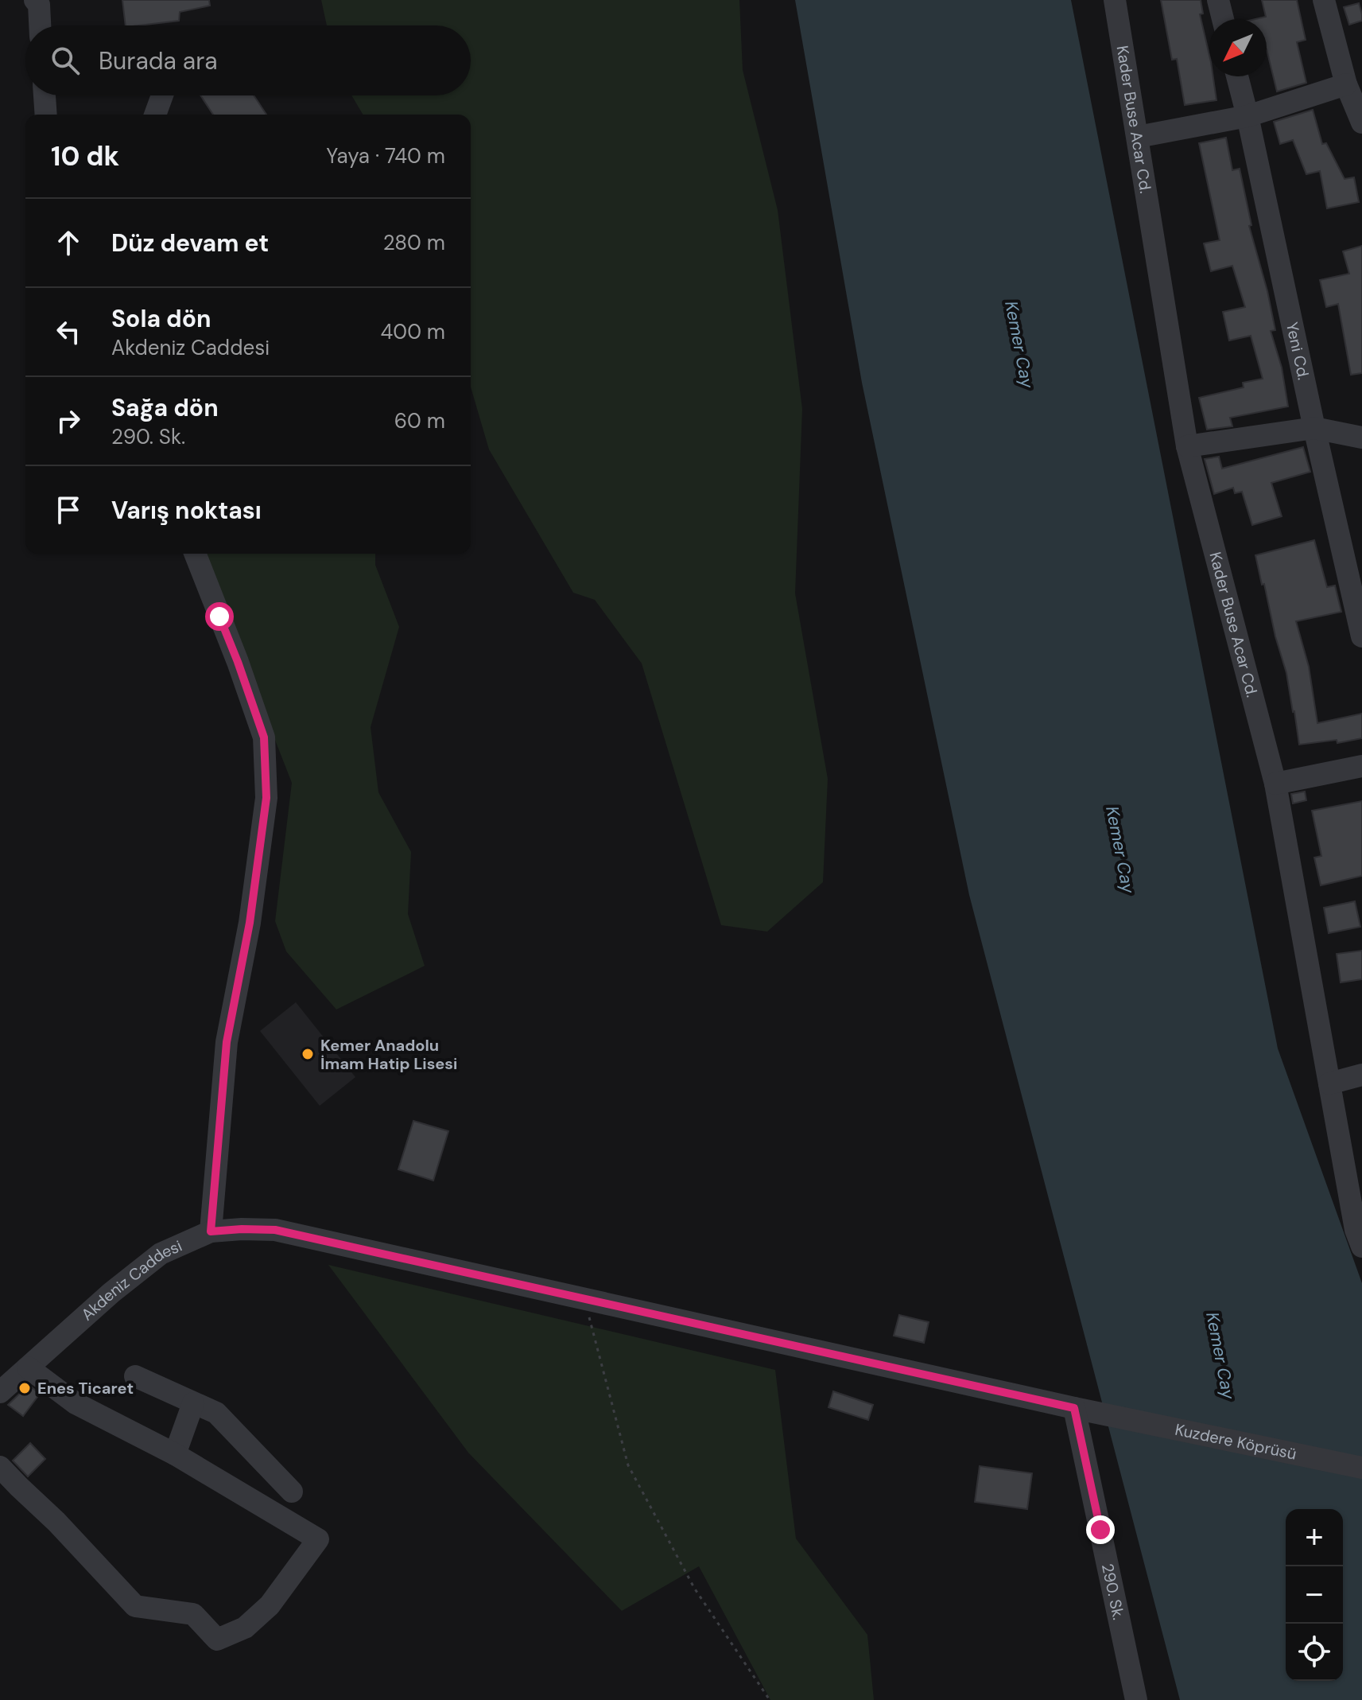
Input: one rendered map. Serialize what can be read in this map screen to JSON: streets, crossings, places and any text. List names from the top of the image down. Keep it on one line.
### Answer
{"streets":{"street":["Kader Buse Acar Cd.","Yeni Cd.","Akdeniz Caddesi","Kuzdere Köprüsü","290. Sk."]},"crossings":[["Akdeniz Caddesi","Kuzdere Köprüsü"],["Akdeniz Caddesi","290. Sk."]],"water":["Kemer Cay"],"places":["Kemer Anadolu İmam Hatip Lisesi","Enes Ticaret"],"north":"bottom left","page":{"search":"Burada ara","heading":["10 dk","Yaya · 740 m"],"list":[["Düz devam et","280 m"],["Sola dön","Akdeniz Caddesi","400 m"],["Sağa dön","290. Sk.","60 m"],"Varış noktası"],"map_buttons":["+","−"]}}
